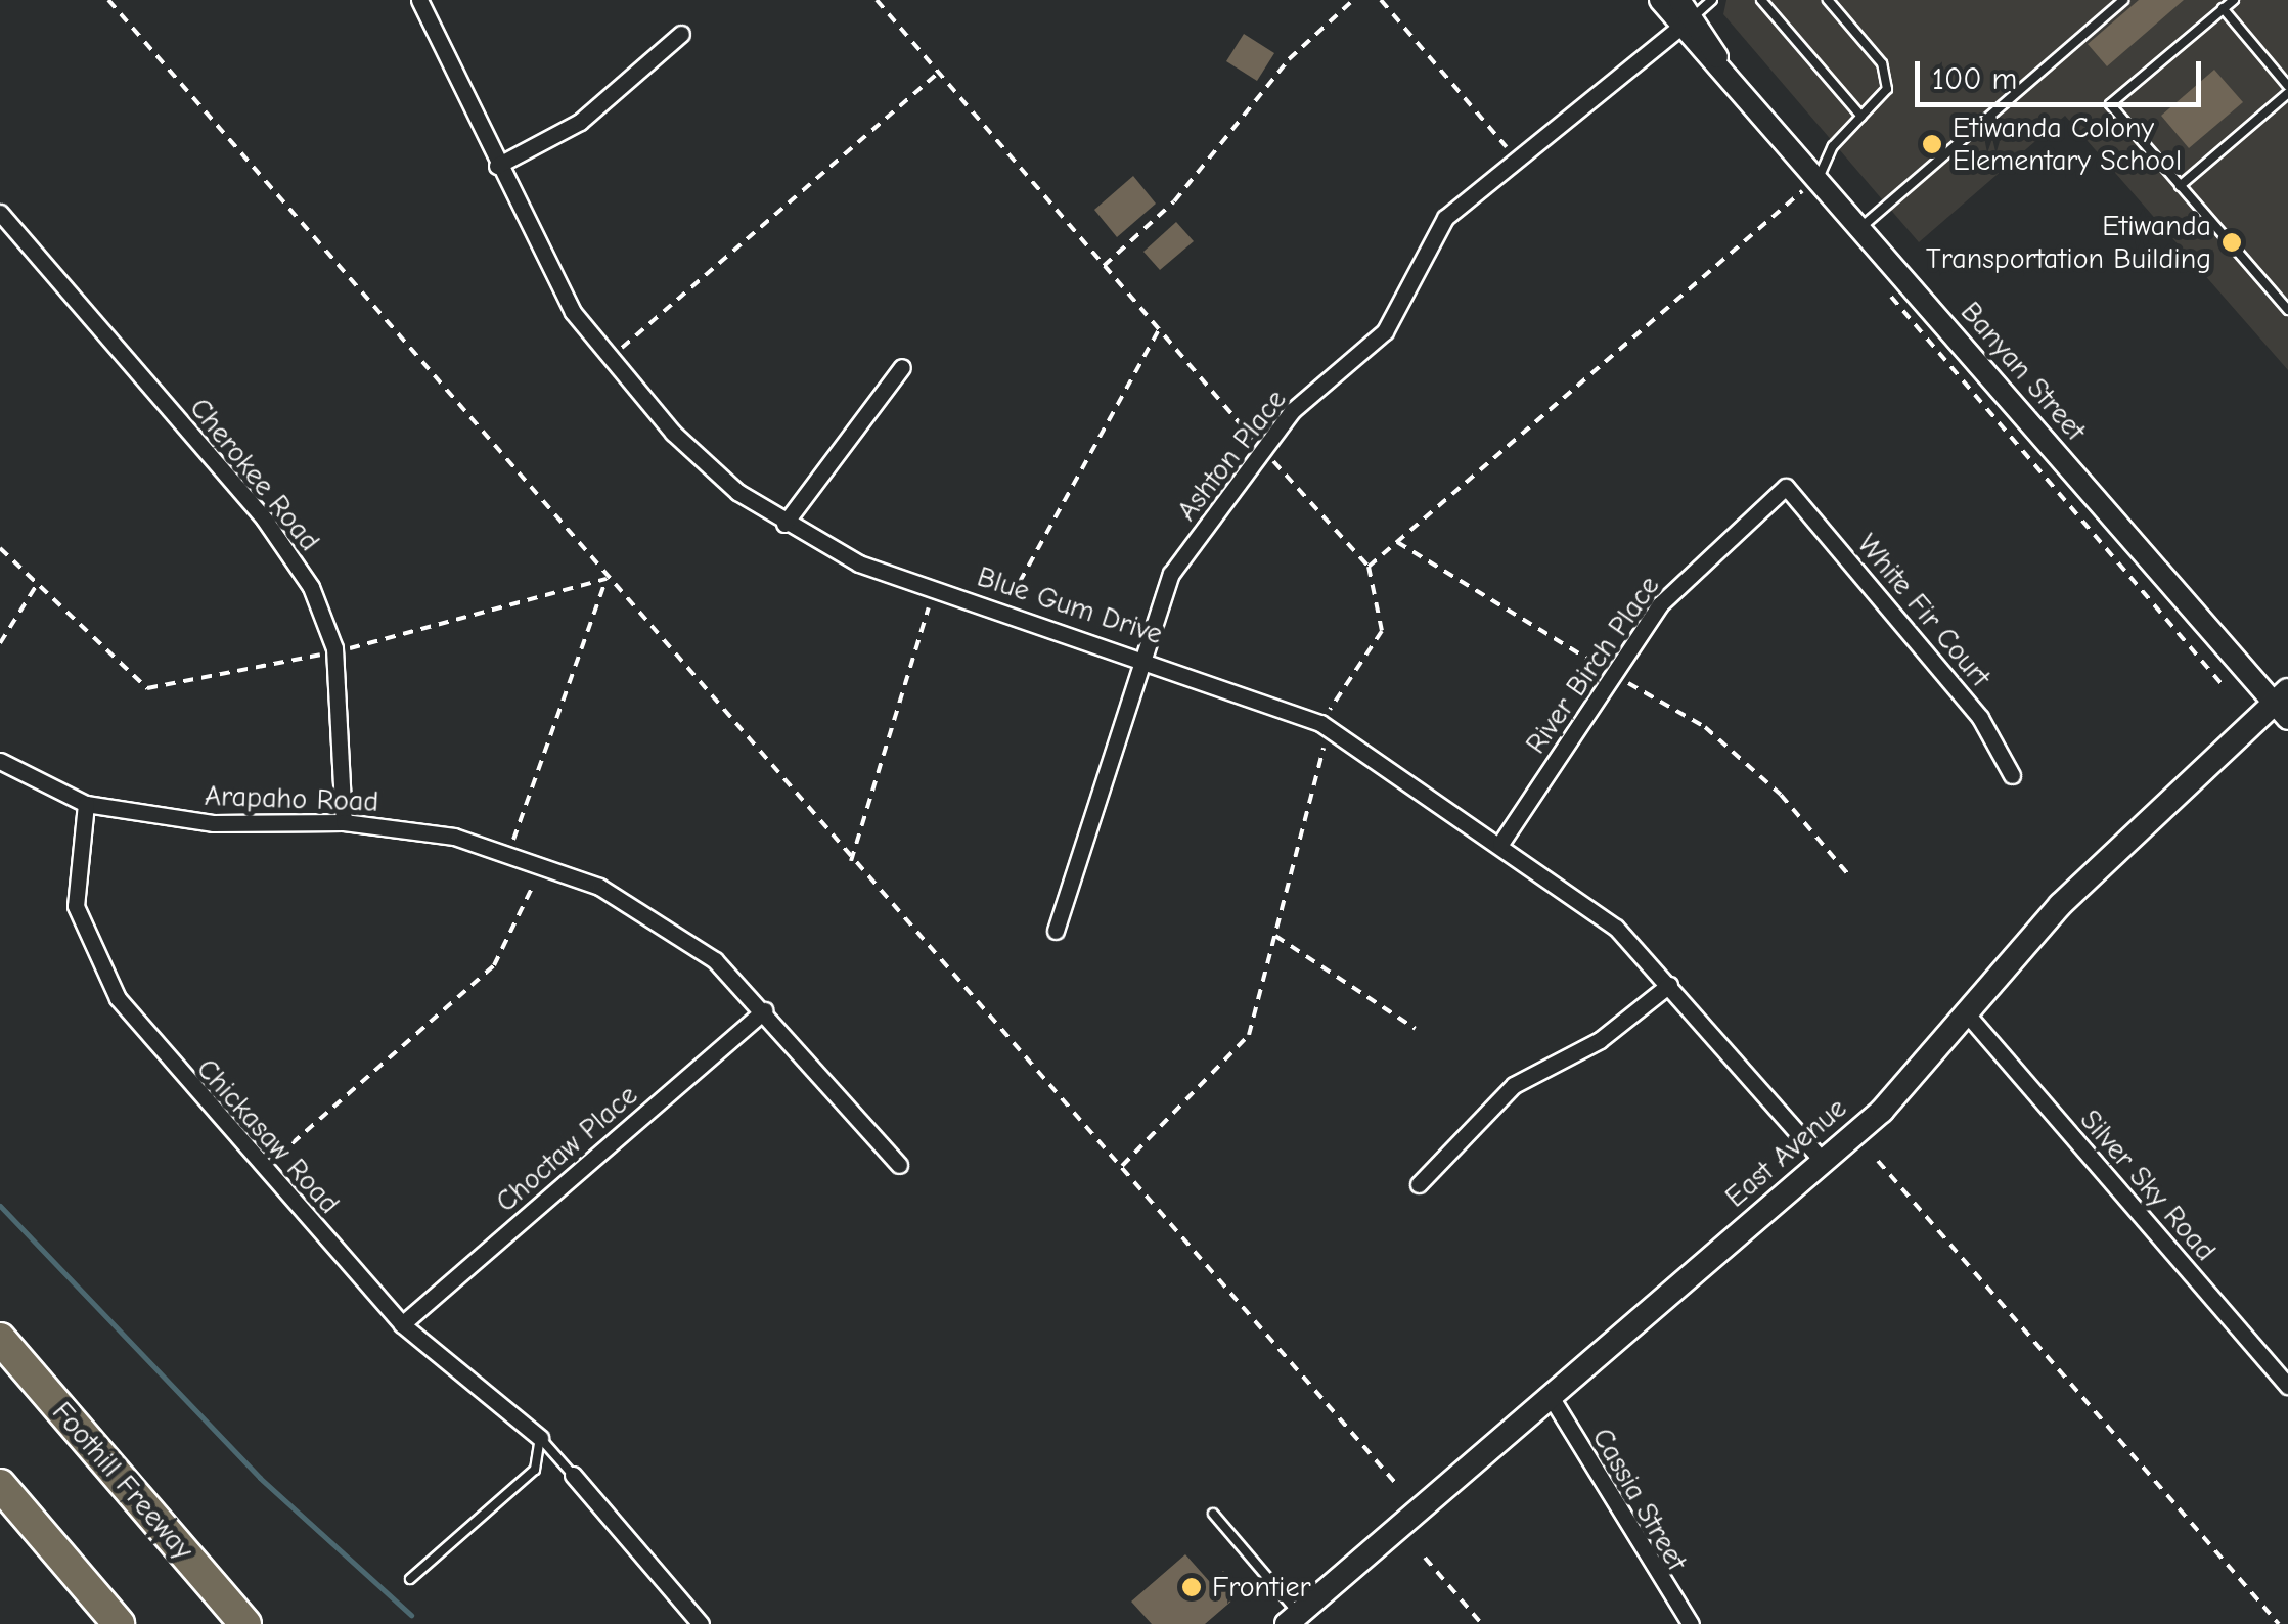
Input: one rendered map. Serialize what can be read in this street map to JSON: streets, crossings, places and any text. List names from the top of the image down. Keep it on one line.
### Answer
{"streets":{"highway":["Foothill Freeway"],"main road":["East Avenue"],"street":["Banyan Street","Ashton Place","Cherokee Road","Blue Gum Drive","White Fir Court","River Birch Place","Arapaho Road","Chickasaw Road","Choctaw Place","Silver Sky Road","Cassia Street"]},"crossings":[["Banyan Street","Ashton Place"],["Banyan Street","East Avenue"],["Ashton Place","Blue Gum Drive"],["Cherokee Road","Arapaho Road"],["Blue Gum Drive","River Birch Place"],["Blue Gum Drive","East Avenue"],["White Fir Court","River Birch Place"],["Arapaho Road","Chickasaw Road"],["Arapaho Road","Choctaw Place"],["Chickasaw Road","Choctaw Place"],["East Avenue","Silver Sky Road"],["East Avenue","Cassia Street"]],"places":["Etiwanda Colony Elementary School","Etiwanda Transportation Building","Frontier"],"scale_bar":"100 m"}
